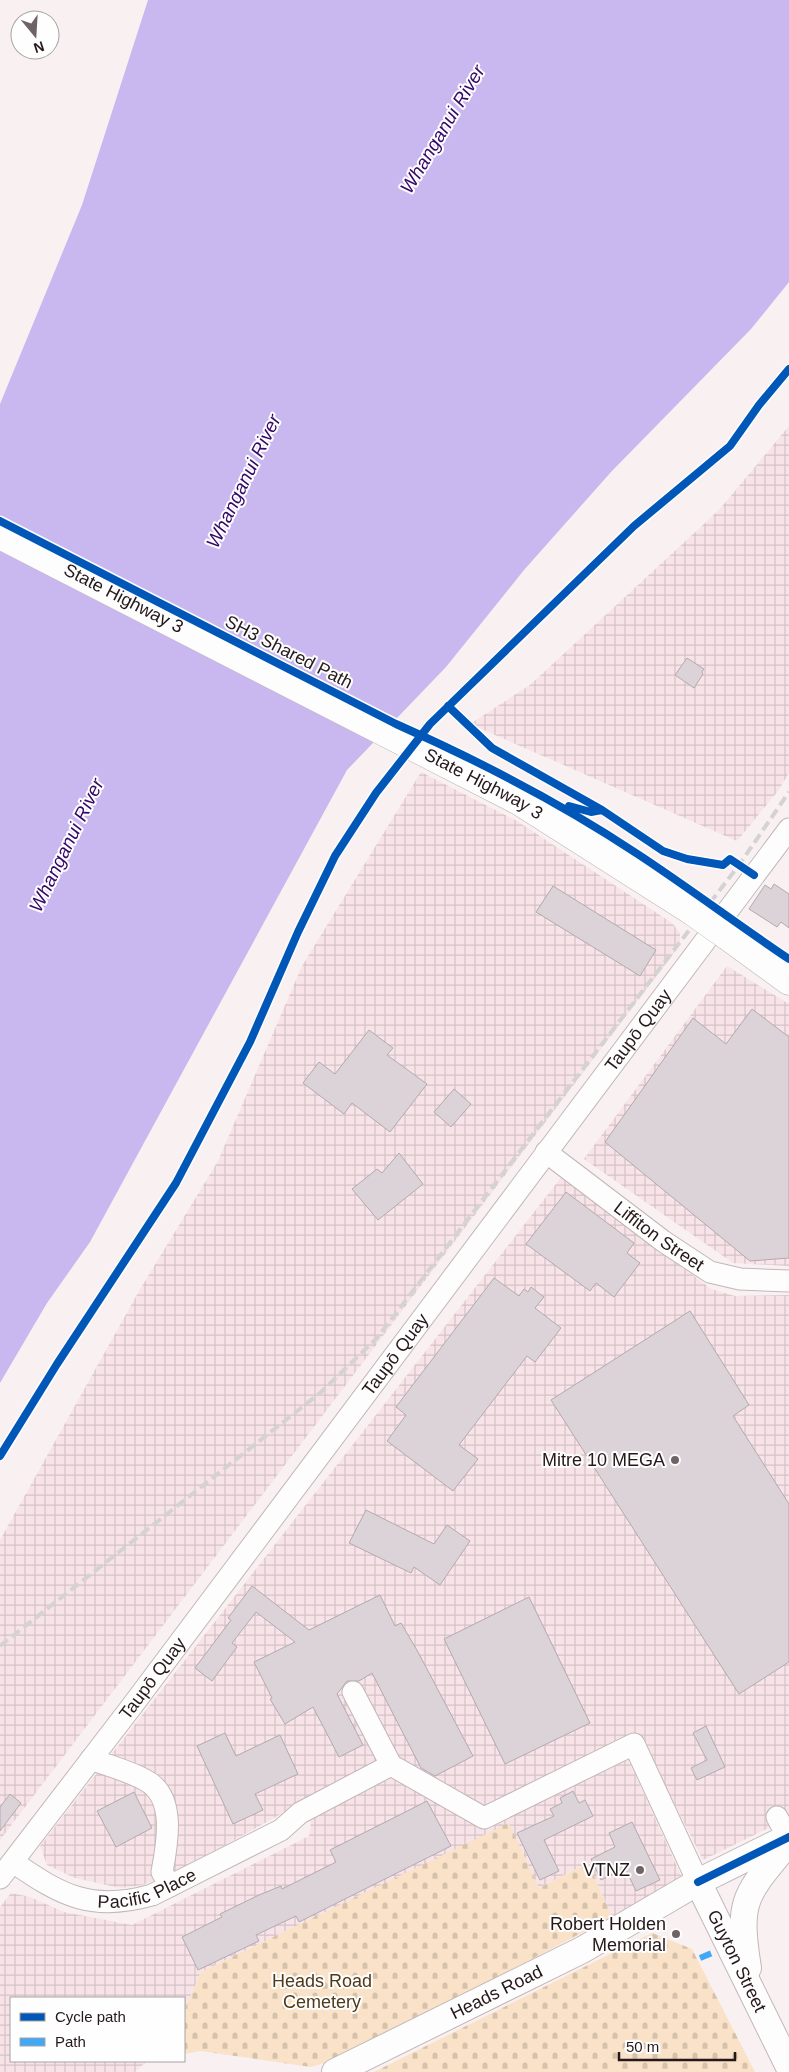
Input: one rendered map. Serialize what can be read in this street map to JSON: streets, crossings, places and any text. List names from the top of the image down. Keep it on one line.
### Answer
{"streets":{"highway":["State Highway 3"],"main road":["Guyton Street","Heads Road"],"street":["Taupō Quay","Liffiton Street","Pacific Place"],"cycle path":["SH3 Shared Path"]},"crossings":[["Taupō Quay","Liffiton Street"],["Taupō Quay","Pacific Place"],["Guyton Street","Heads Road"]],"water":["Whanganui River"],"parks":["Heads Road Cemetery"],"places":["Mitre 10 MEGA","VTNZ","Robert Holden Memorial"],"legend":["Cycle path","Path"],"scale_bar":"50 m","north":"bottom"}
